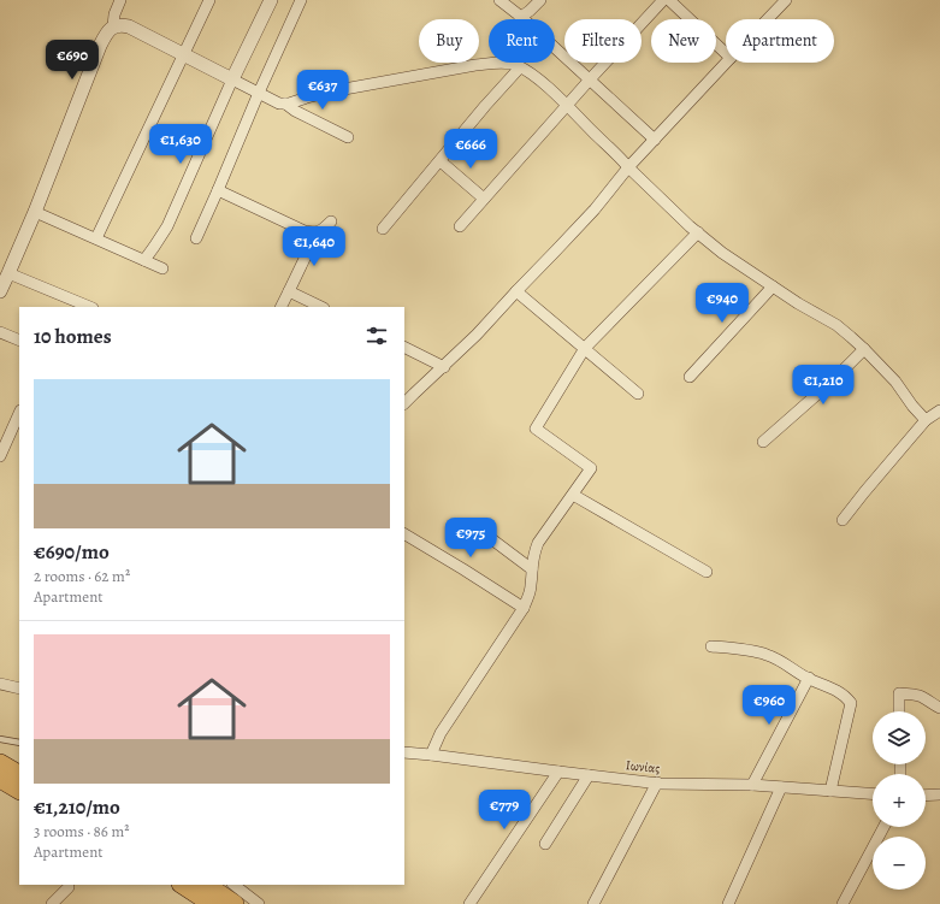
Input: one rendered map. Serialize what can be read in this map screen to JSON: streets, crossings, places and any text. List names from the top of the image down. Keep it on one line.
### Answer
{"streets":{"street":["Ιωνίας"]},"page":{"chip":["Buy","Rent","Filters","New","Apartment"],"price":["€690","€637","€1,630","€666","€1,640","€940","€1,210","€975","€960","€779"],"heading":"10 homes","list":[{"name":"€690/mo","note":"2 rooms · 62 m² · Apartment"},{"name":"€1,210/mo","note":"3 rooms · 86 m² · Apartment"}],"map_buttons":["+","−"]}}
